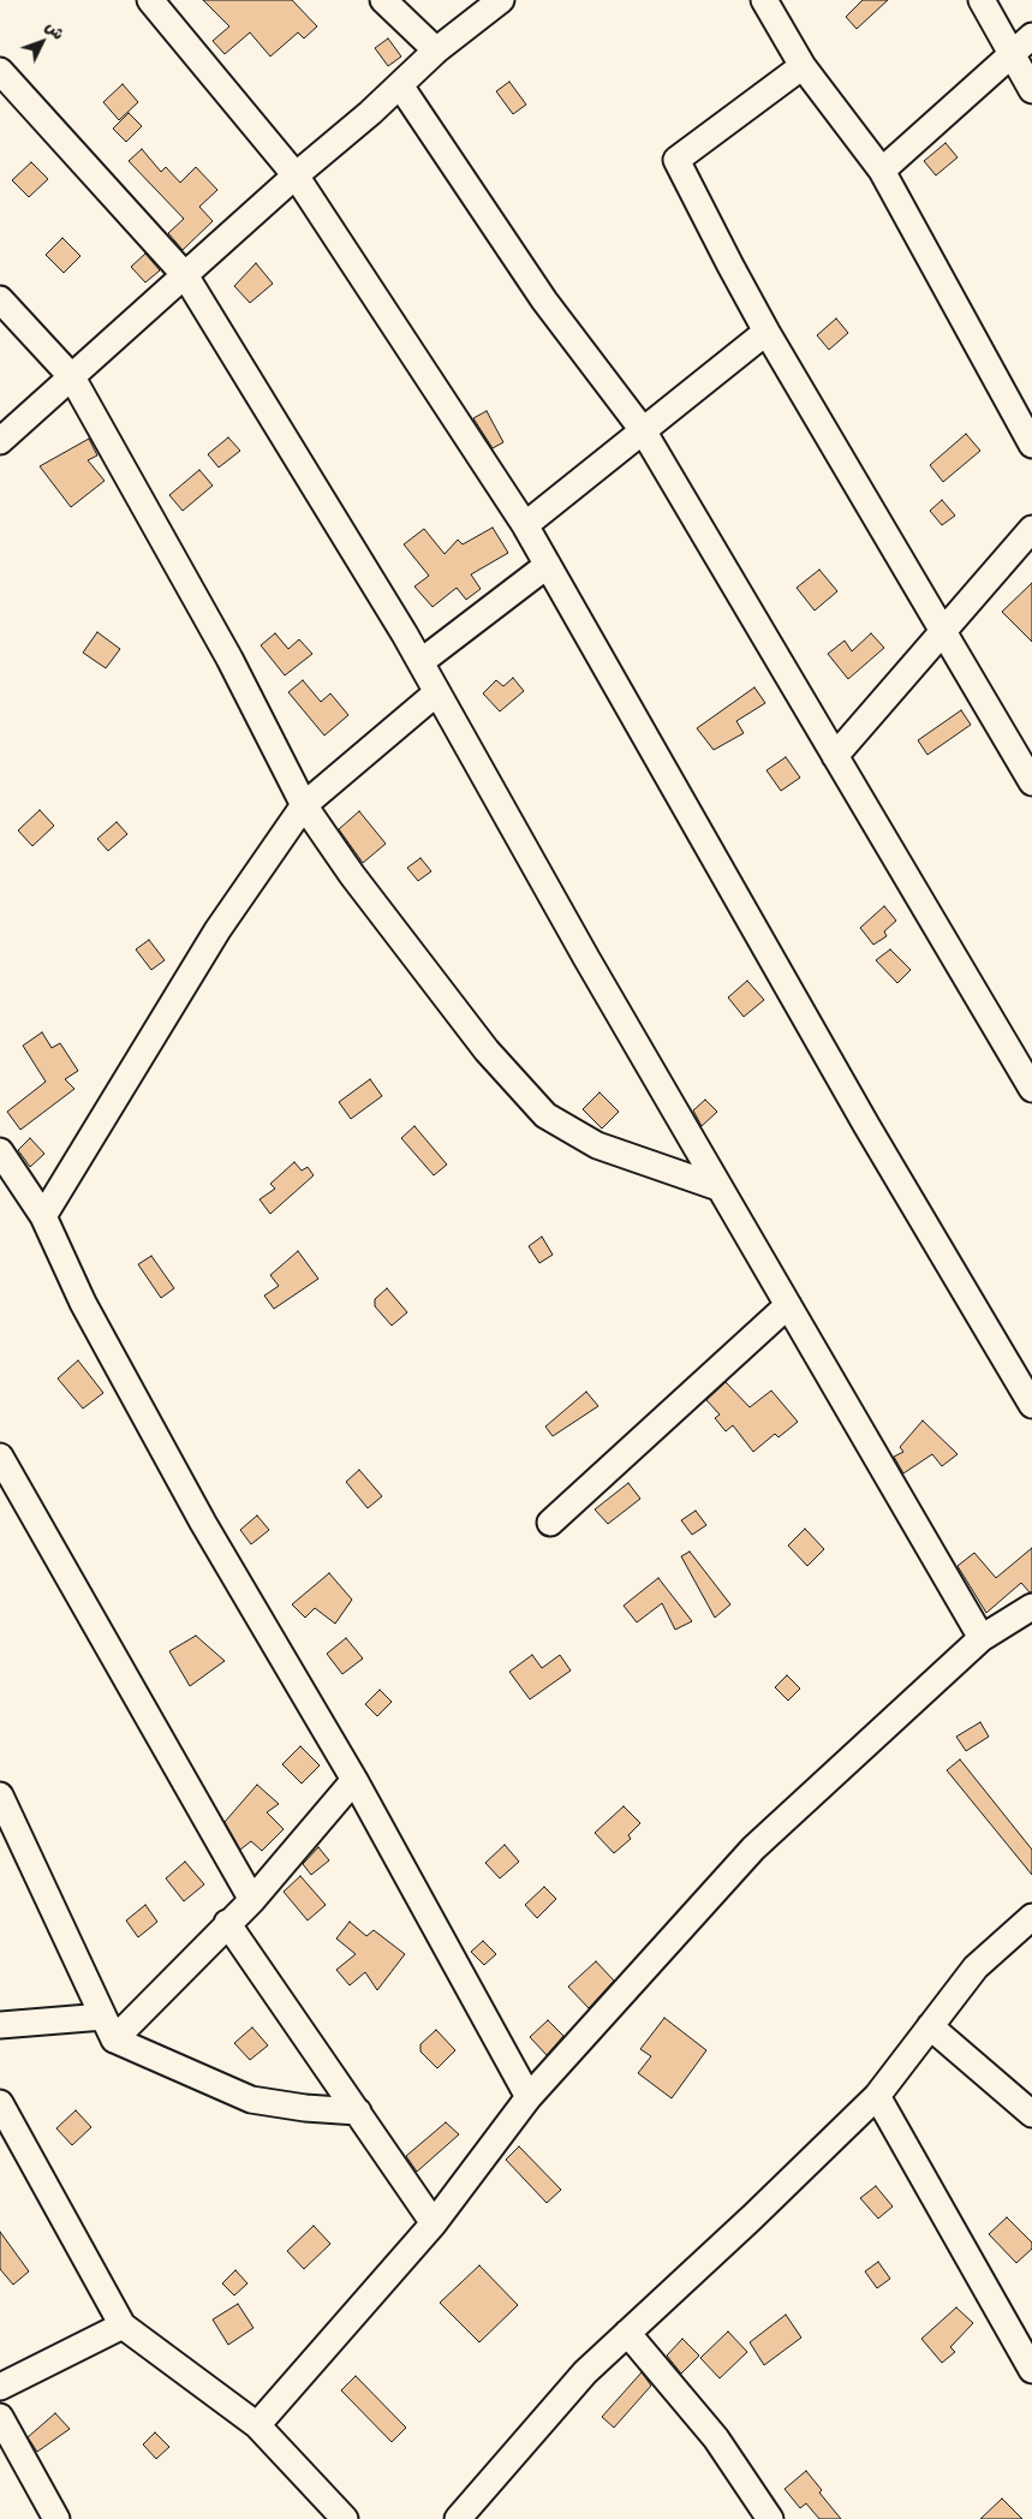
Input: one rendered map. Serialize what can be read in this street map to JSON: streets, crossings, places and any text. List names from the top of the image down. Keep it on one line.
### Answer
{"north":"top right"}
